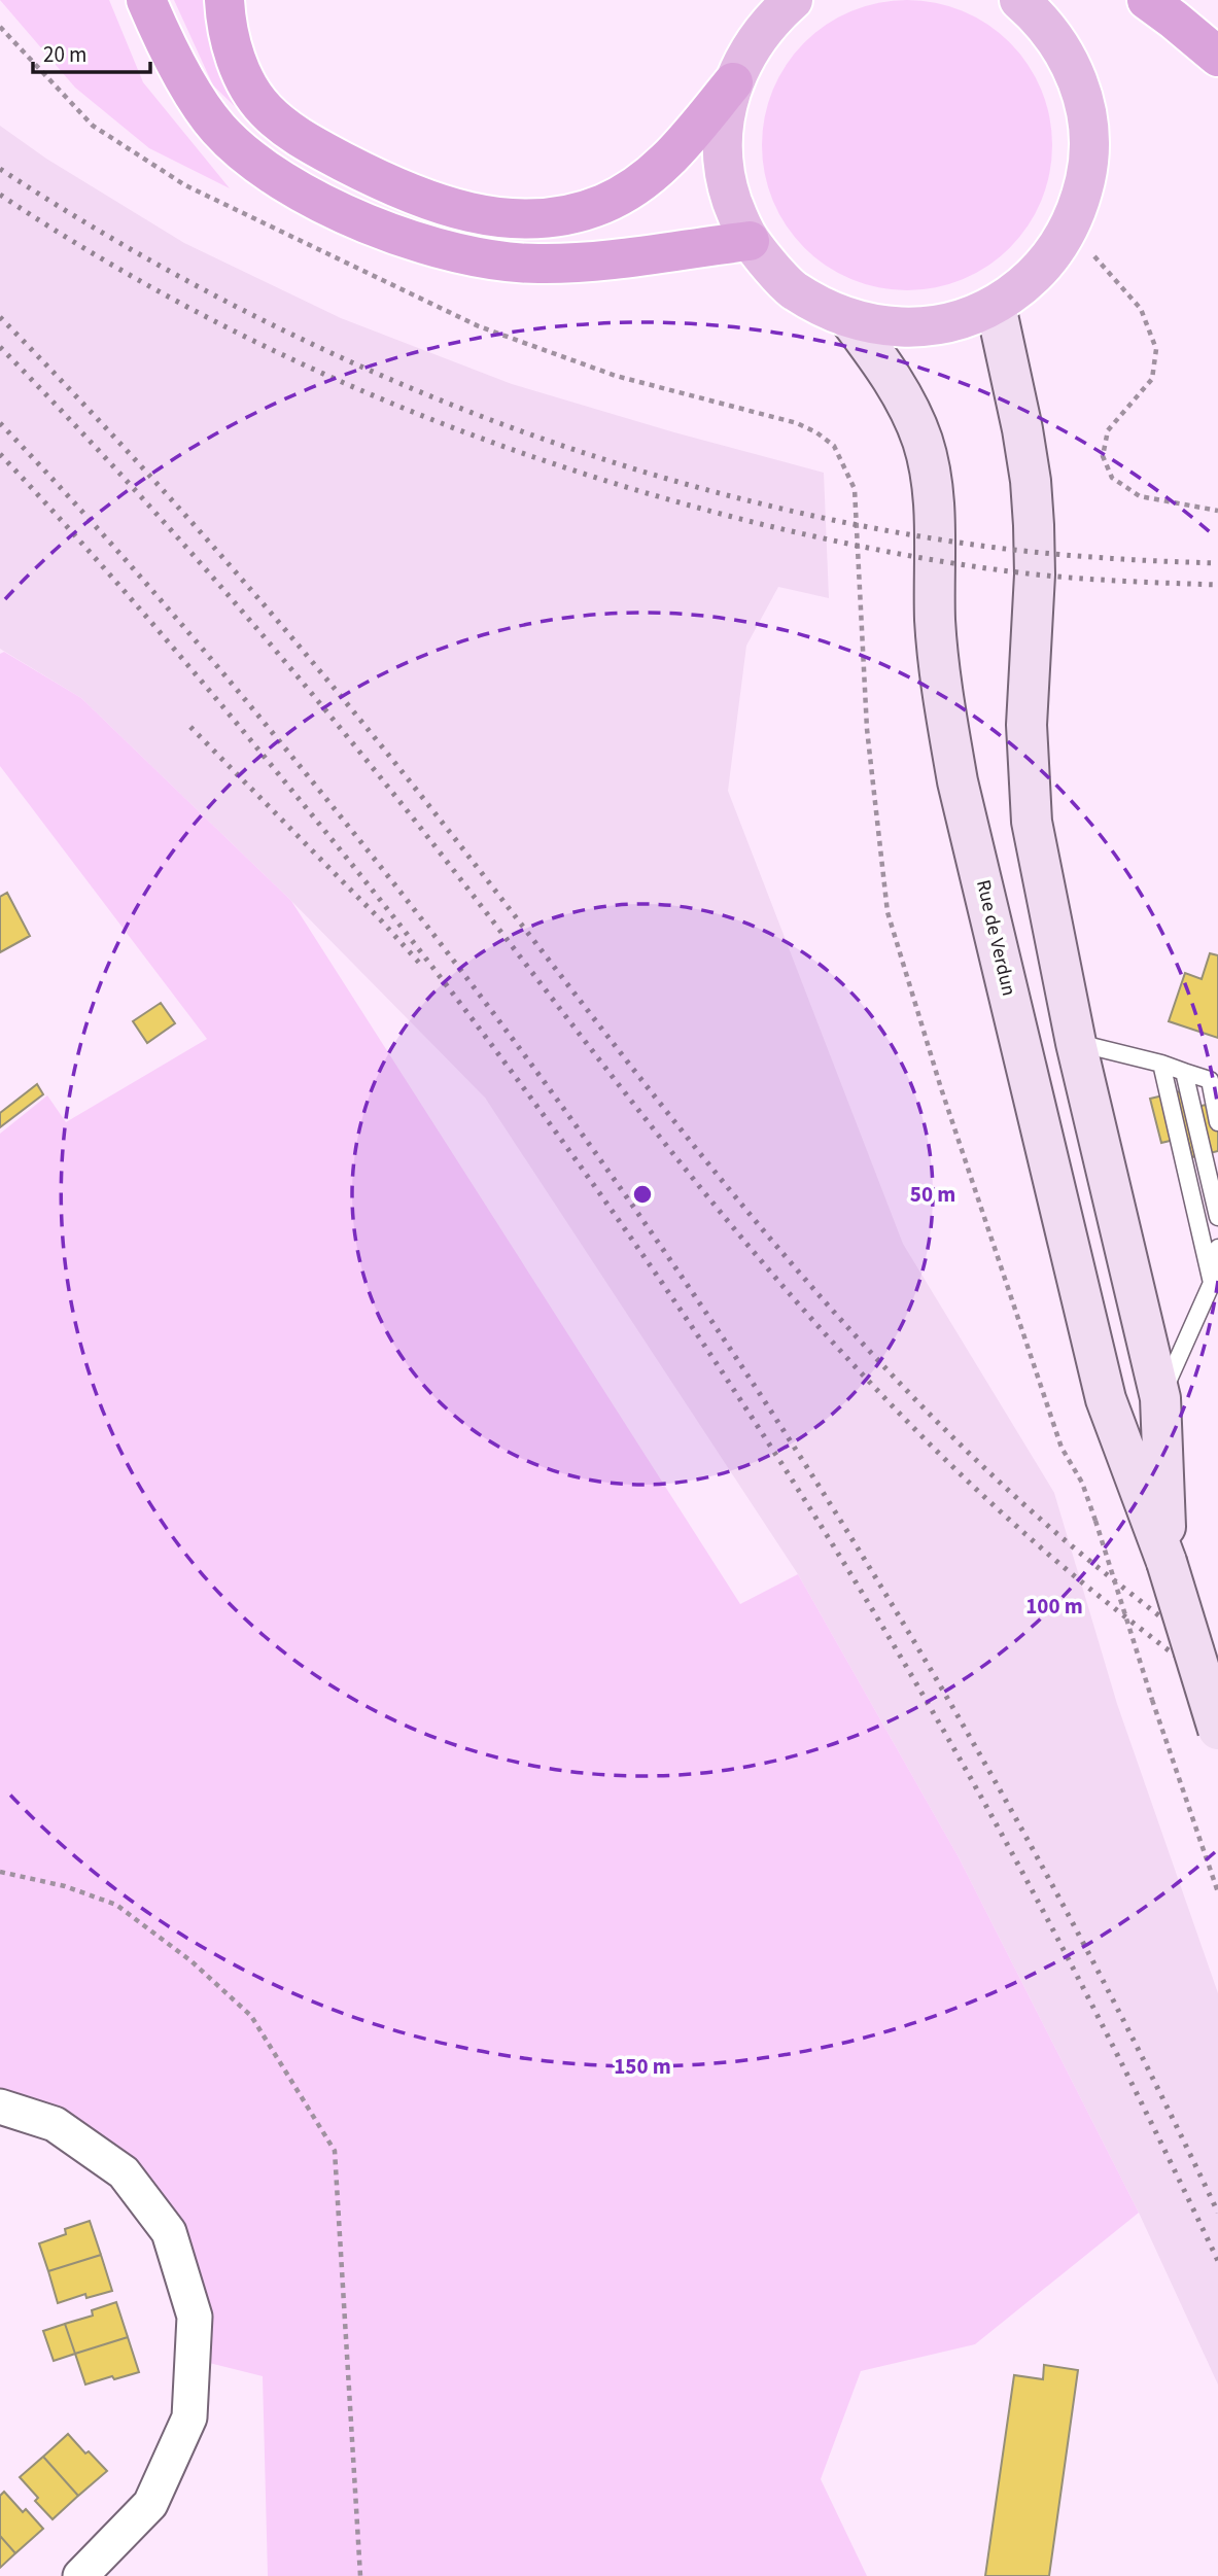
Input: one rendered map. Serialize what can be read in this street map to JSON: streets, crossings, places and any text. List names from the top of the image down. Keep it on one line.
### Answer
{"streets":{"main road":["Rue de Verdun"]},"scale_bar":"20 m","rings":["50 m","100 m","150 m"]}
